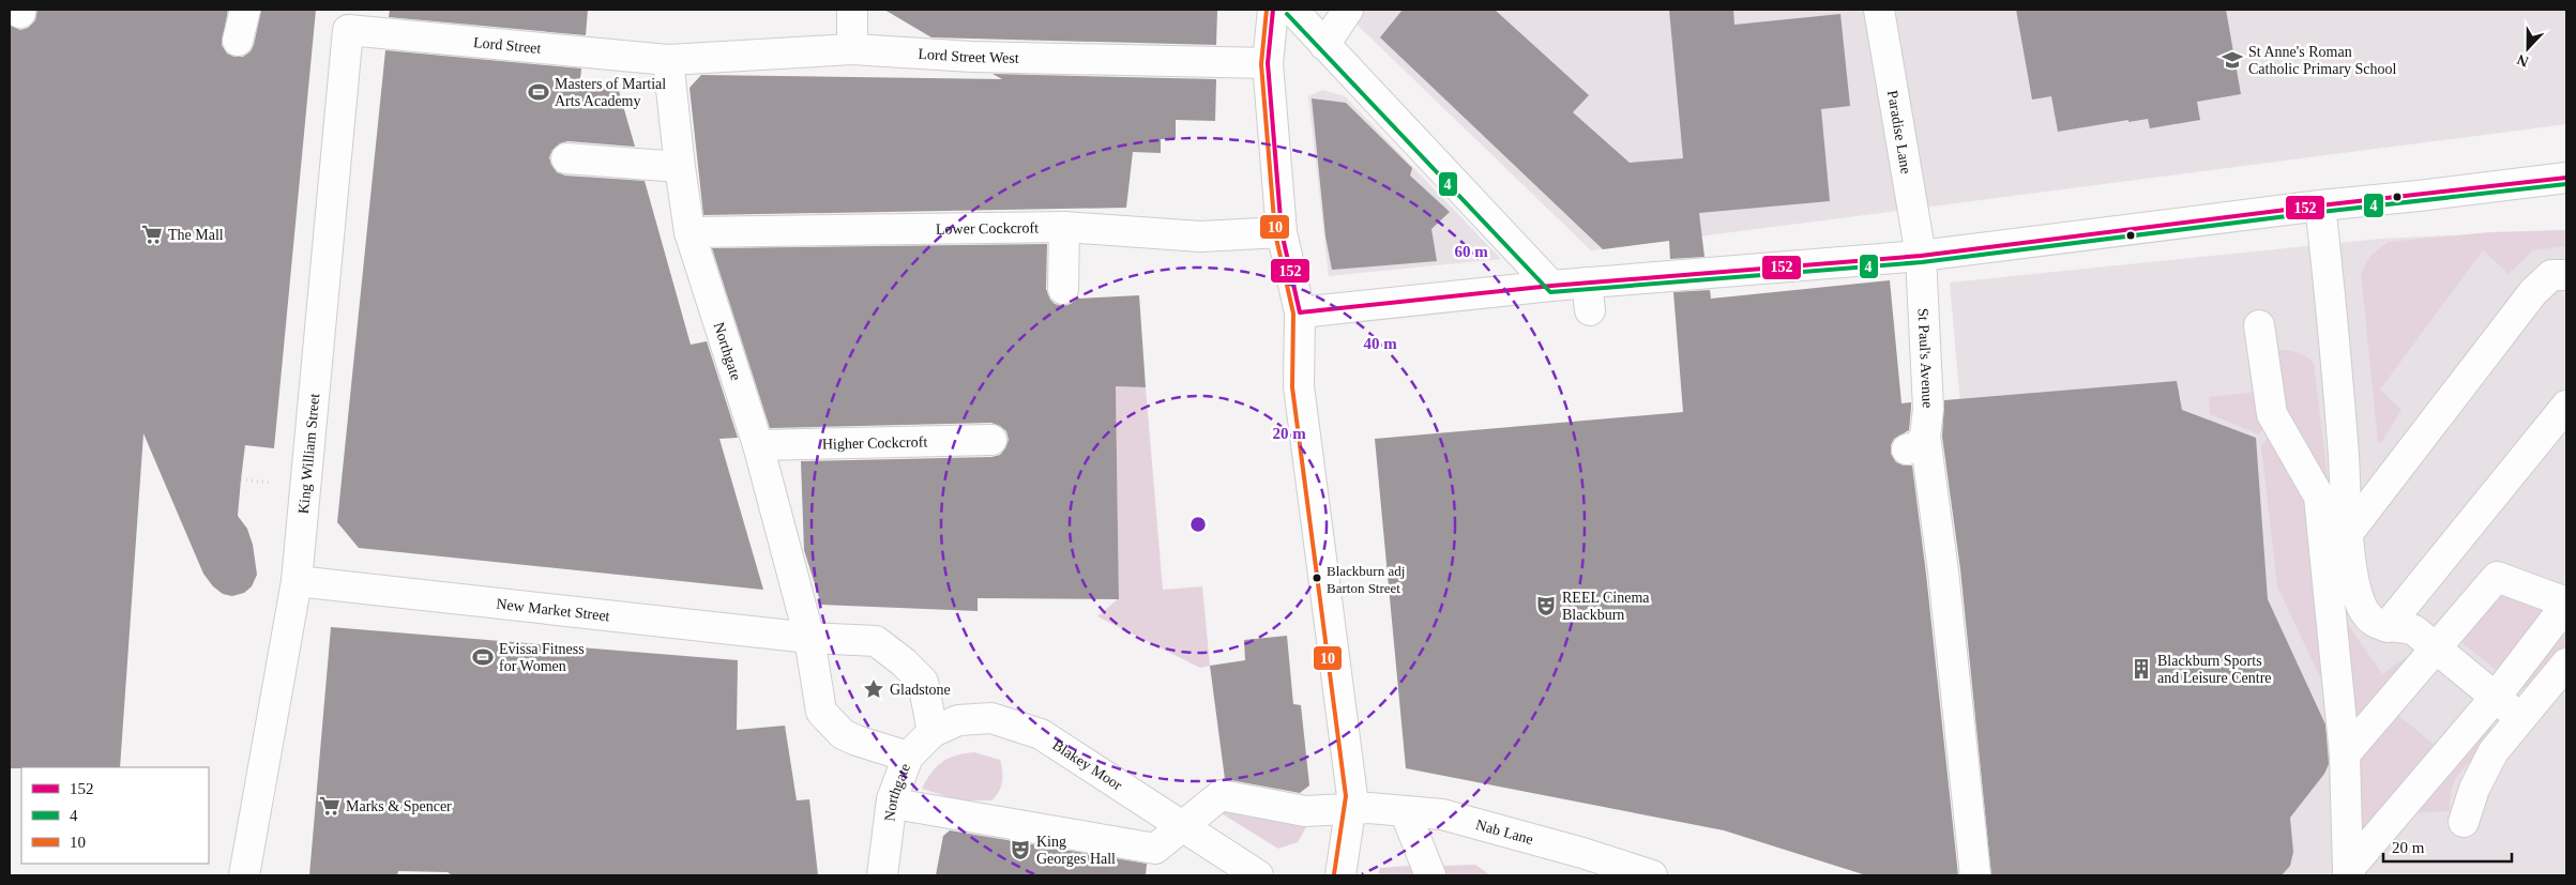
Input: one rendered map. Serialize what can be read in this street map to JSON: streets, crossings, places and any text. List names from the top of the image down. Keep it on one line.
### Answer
{"streets":{"street":["Lord Street","Lord Street West","Paradise Lane","Lower Cockcroft","Northgate","St Paul's Avenue","Higher Cockcroft","King William Street","New Market Street","Blakey Moor","Nab Lane"]},"crossings":[["Lord Street","Lord Street West"],["Lord Street","Northgate"],["Lord Street","King William Street"],["Lord Street West","Northgate"],["Paradise Lane","St Paul's Avenue"],["Lower Cockcroft","Northgate"],["Northgate","Higher Cockcroft"],["Northgate","New Market Street"],["Northgate","Blakey Moor"],["Northgate","Nab Lane"],["King William Street","New Market Street"],["Blakey Moor","Nab Lane"]],"places":{"school or university":["St Anne's Roman Catholic Primary School"],"sports":["Masters of Martial Arts Academy","Evissa Fitness for Women"],"supermarket":["The Mall","Marks & Spencer"],"other":["Blackburn adj Barton Street"],"theatre":["REEL Cinema Blackburn","King Georges Hall"],"building":["Blackburn Sports and Leisure Centre"],"place":["Gladstone"]},"lines":["transit line 152","transit line 10","transit line 4"],"legend":["152","4","10"],"scale_bar":"20 m","north":"bottom","rings":["60 m","40 m","20 m"]}
